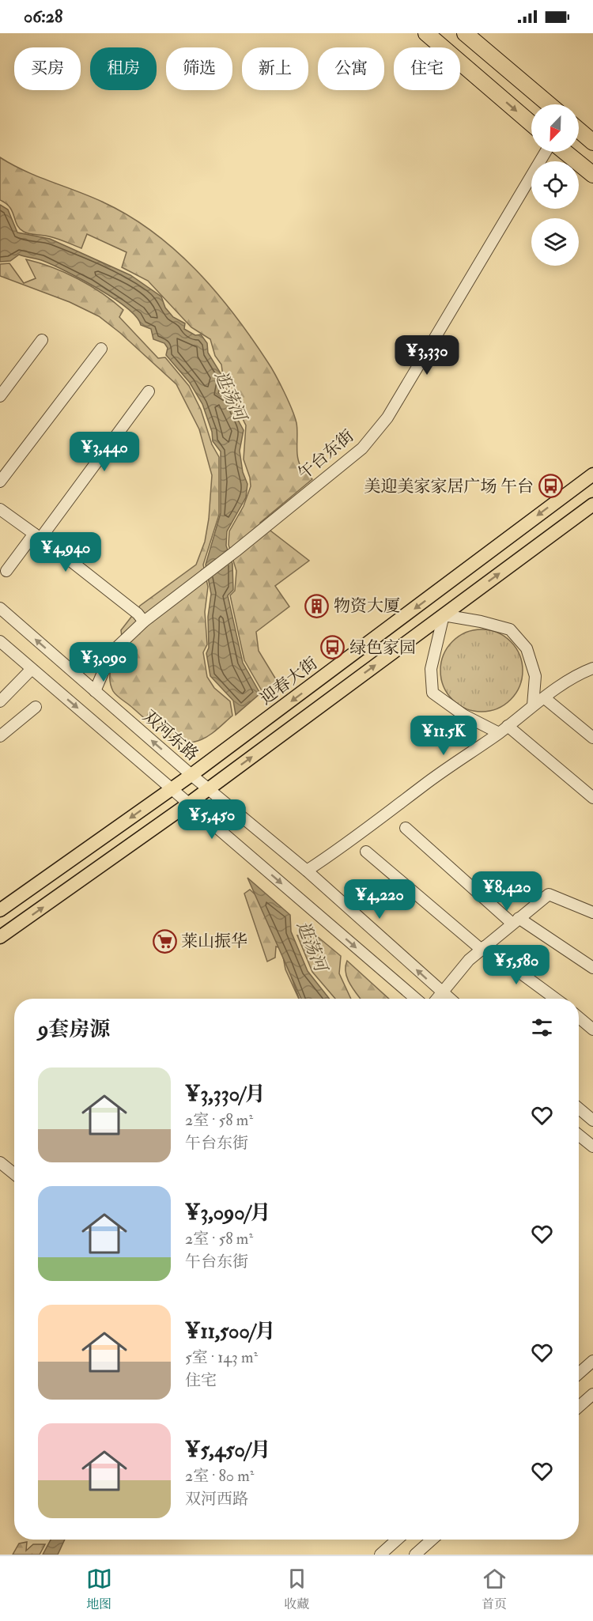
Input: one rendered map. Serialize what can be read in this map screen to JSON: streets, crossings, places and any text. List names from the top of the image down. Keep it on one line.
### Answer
{"streets":{"main road":["迎春大街"],"street":["午台东街","双河东路"]},"crossings":[["午台东街","双河东路"],["迎春大街","双河东路"]],"water":["逛荡河"],"places":{"bus stop":["美迎美家家居广场 午台","绿色家园"],"building":["物资大厦"],"supermarket":["莱山振华"]},"north":"bottom left","page":{"status":"06:28","chip":["买房","租房","筛选","新上","公寓","住宅"],"price":["¥3,330","¥3,440","¥4,940","¥3,090","¥11.5K","¥5,450","¥8,420","¥4,220","¥5,580"],"heading":"9套房源","list":[{"name":"¥3,330/月","note":"2室 · 58 m² · 午台东街"},{"name":"¥3,090/月","note":"2室 · 58 m² · 午台东街"},{"name":"¥11,500/月","note":"5室 · 143 m² · 住宅"},{"name":"¥5,450/月","note":"2室 · 80 m² · 双河西路"}],"tabs":["地图","收藏","首页"]}}
